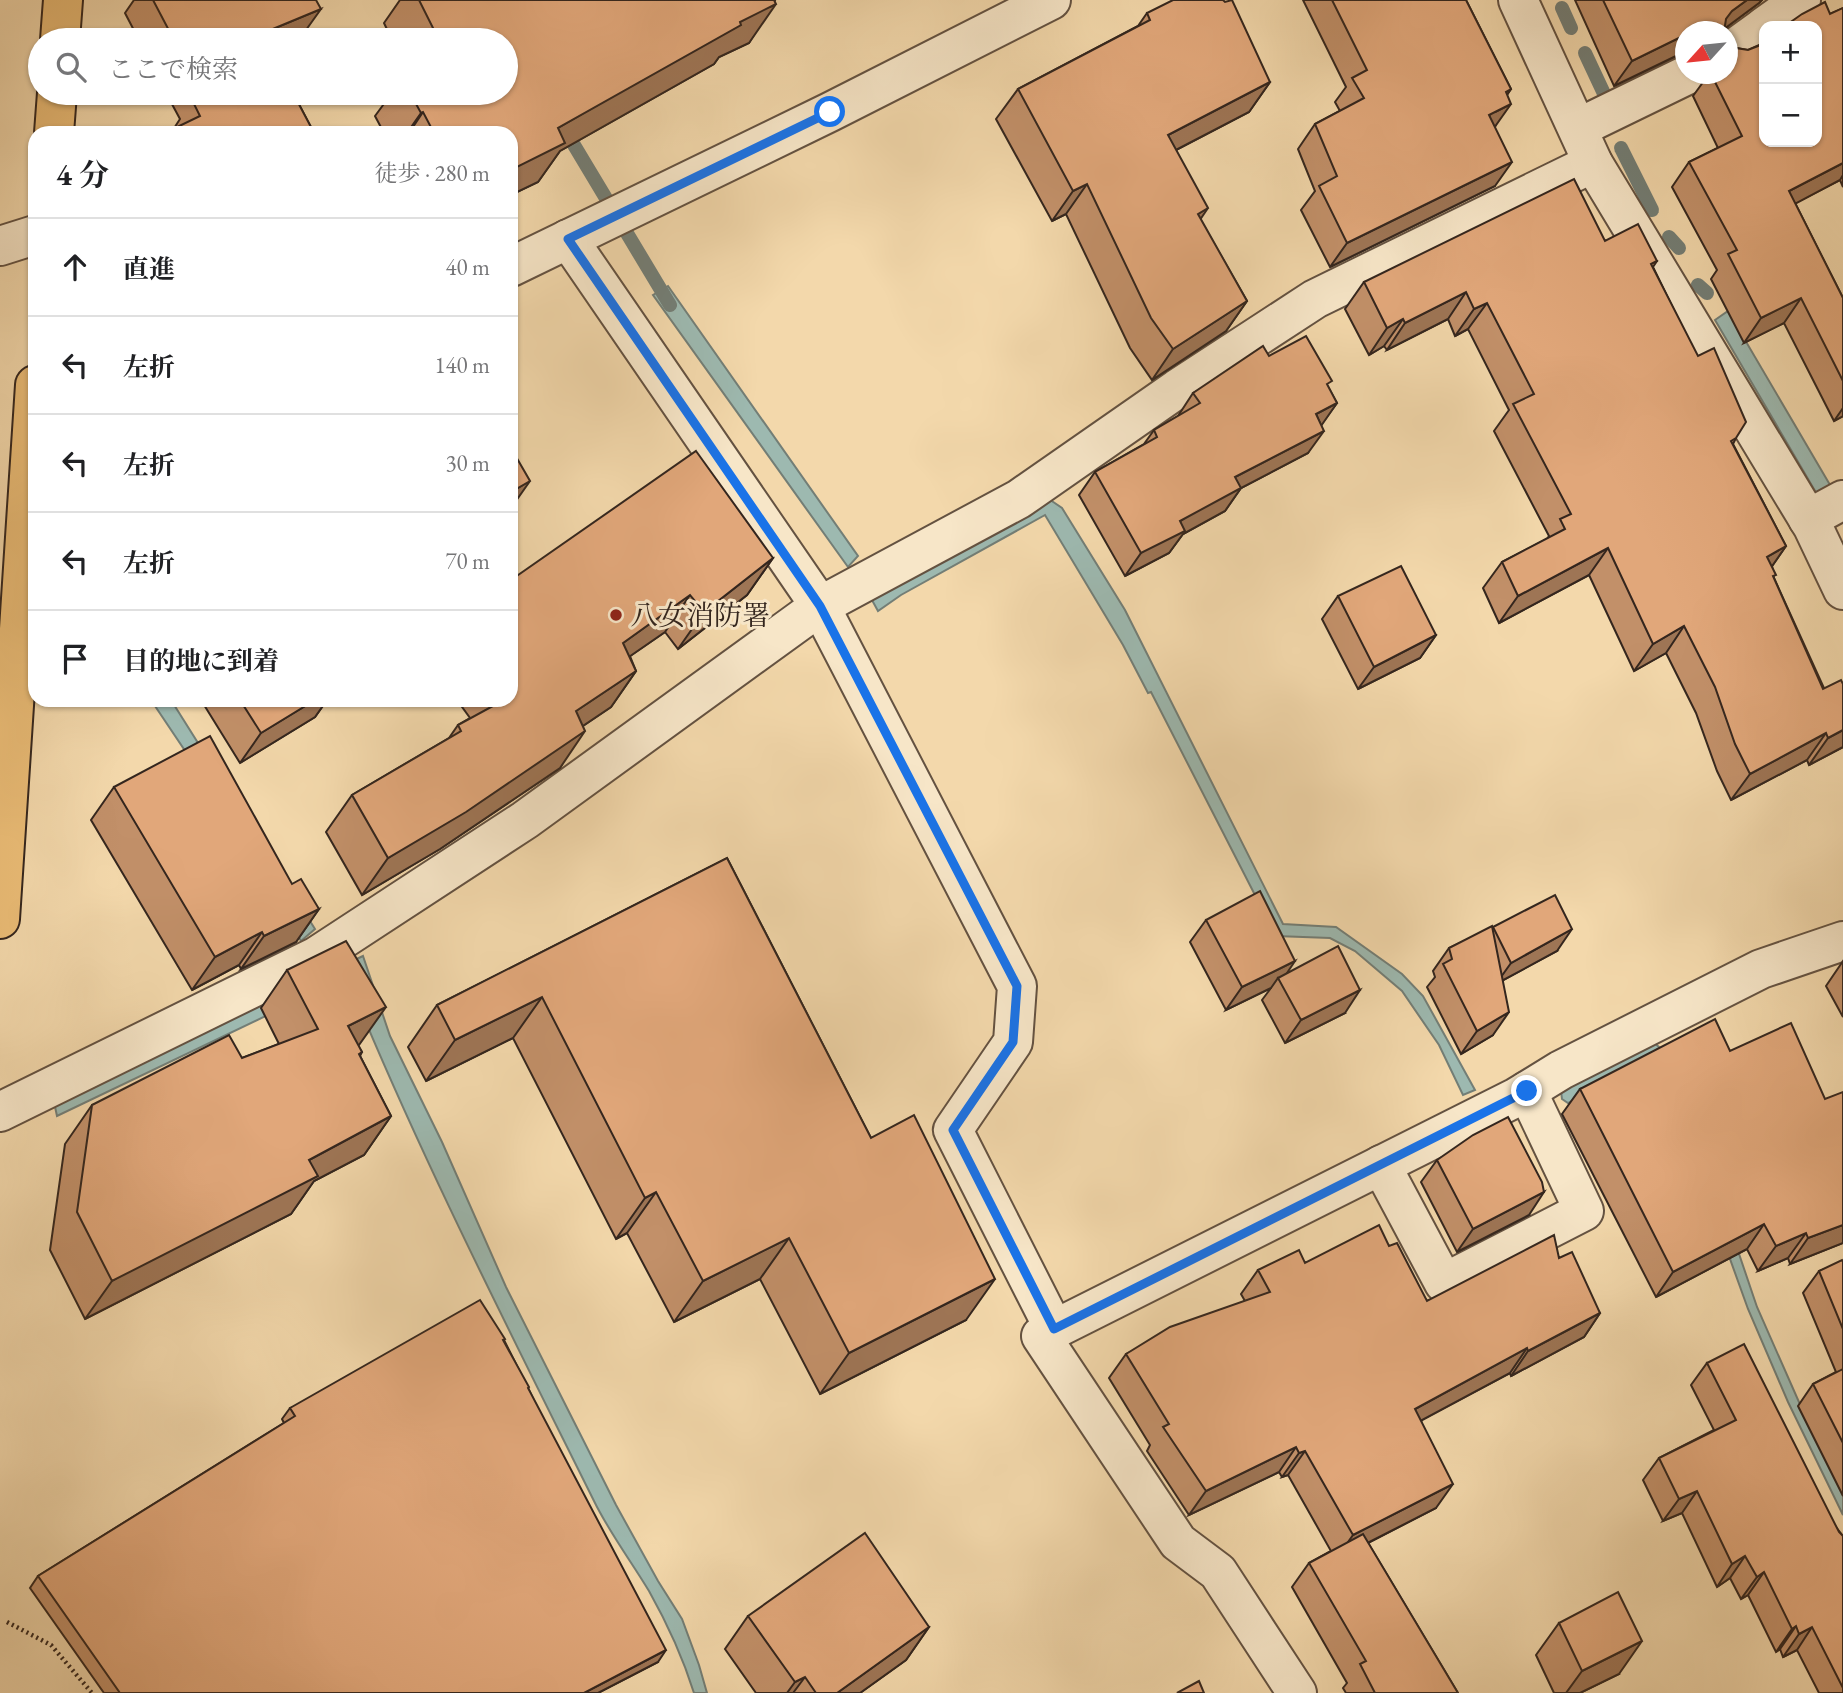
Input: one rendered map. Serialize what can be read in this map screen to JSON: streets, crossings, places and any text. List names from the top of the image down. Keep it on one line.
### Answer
{"places":["八女消防署"],"north":"bottom left","page":{"map_buttons":["+","−"],"search":"ここで検索","heading":["4 分","徒歩 · 280 m"],"list":[["直進","40 m"],["左折","140 m"],["左折","30 m"],["左折","70 m"],"目的地に到着"]}}
